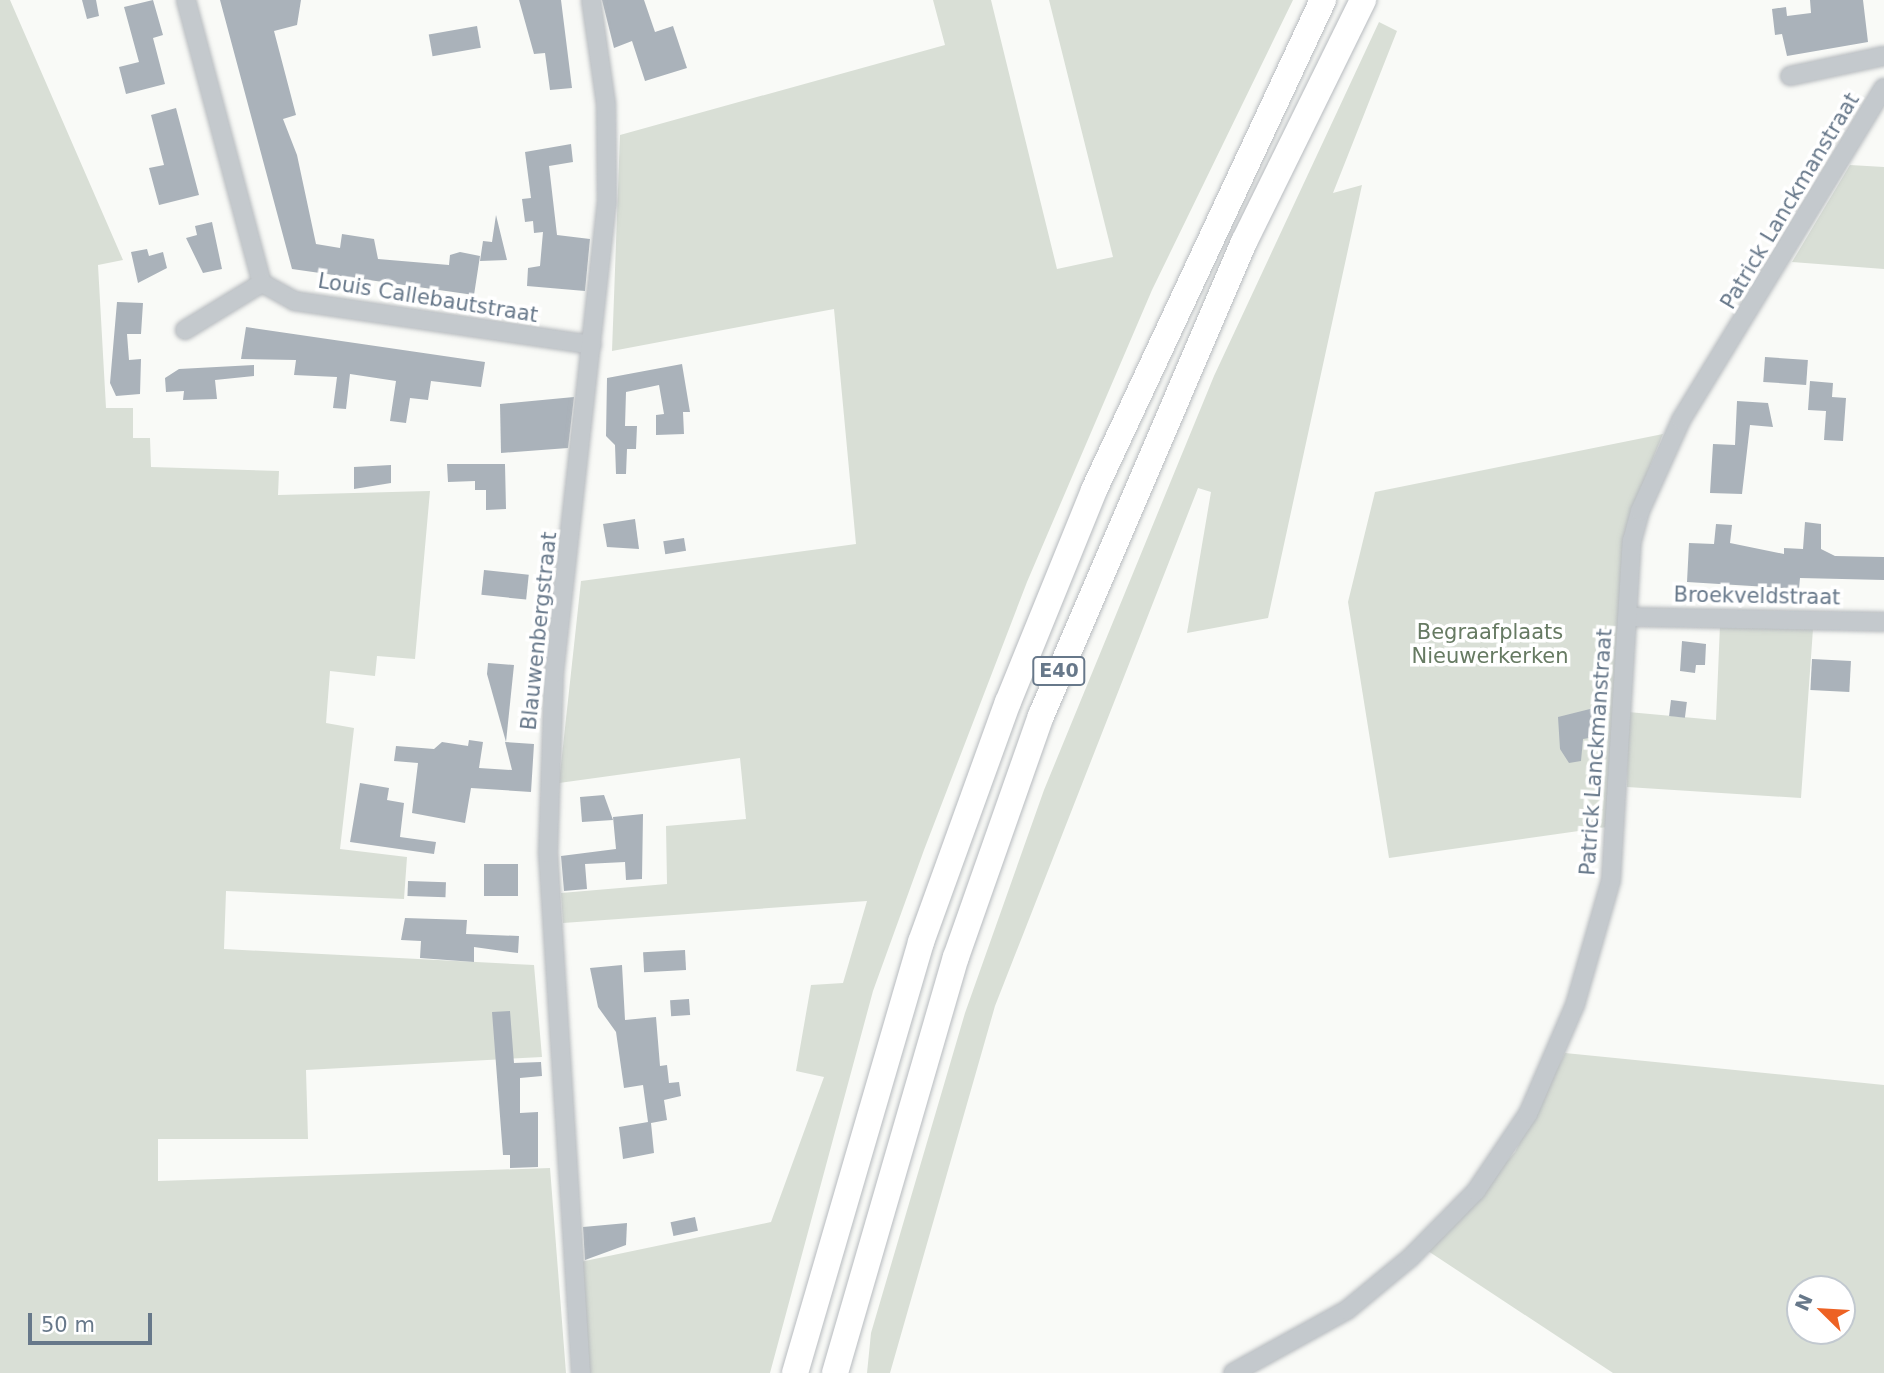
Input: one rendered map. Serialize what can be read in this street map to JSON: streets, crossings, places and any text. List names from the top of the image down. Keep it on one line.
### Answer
{"streets":{"highway":["E40"],"street":["Patrick Lanckmanstraat","Louis Callebautstraat","Broekveldstraat","Blauwenbergstraat"]},"crossings":[["Patrick Lanckmanstraat","Broekveldstraat"],["Louis Callebautstraat","Blauwenbergstraat"]],"parks":["Begraafplaats Nieuwerkerken"],"scale_bar":"50 m","north":"top left"}
